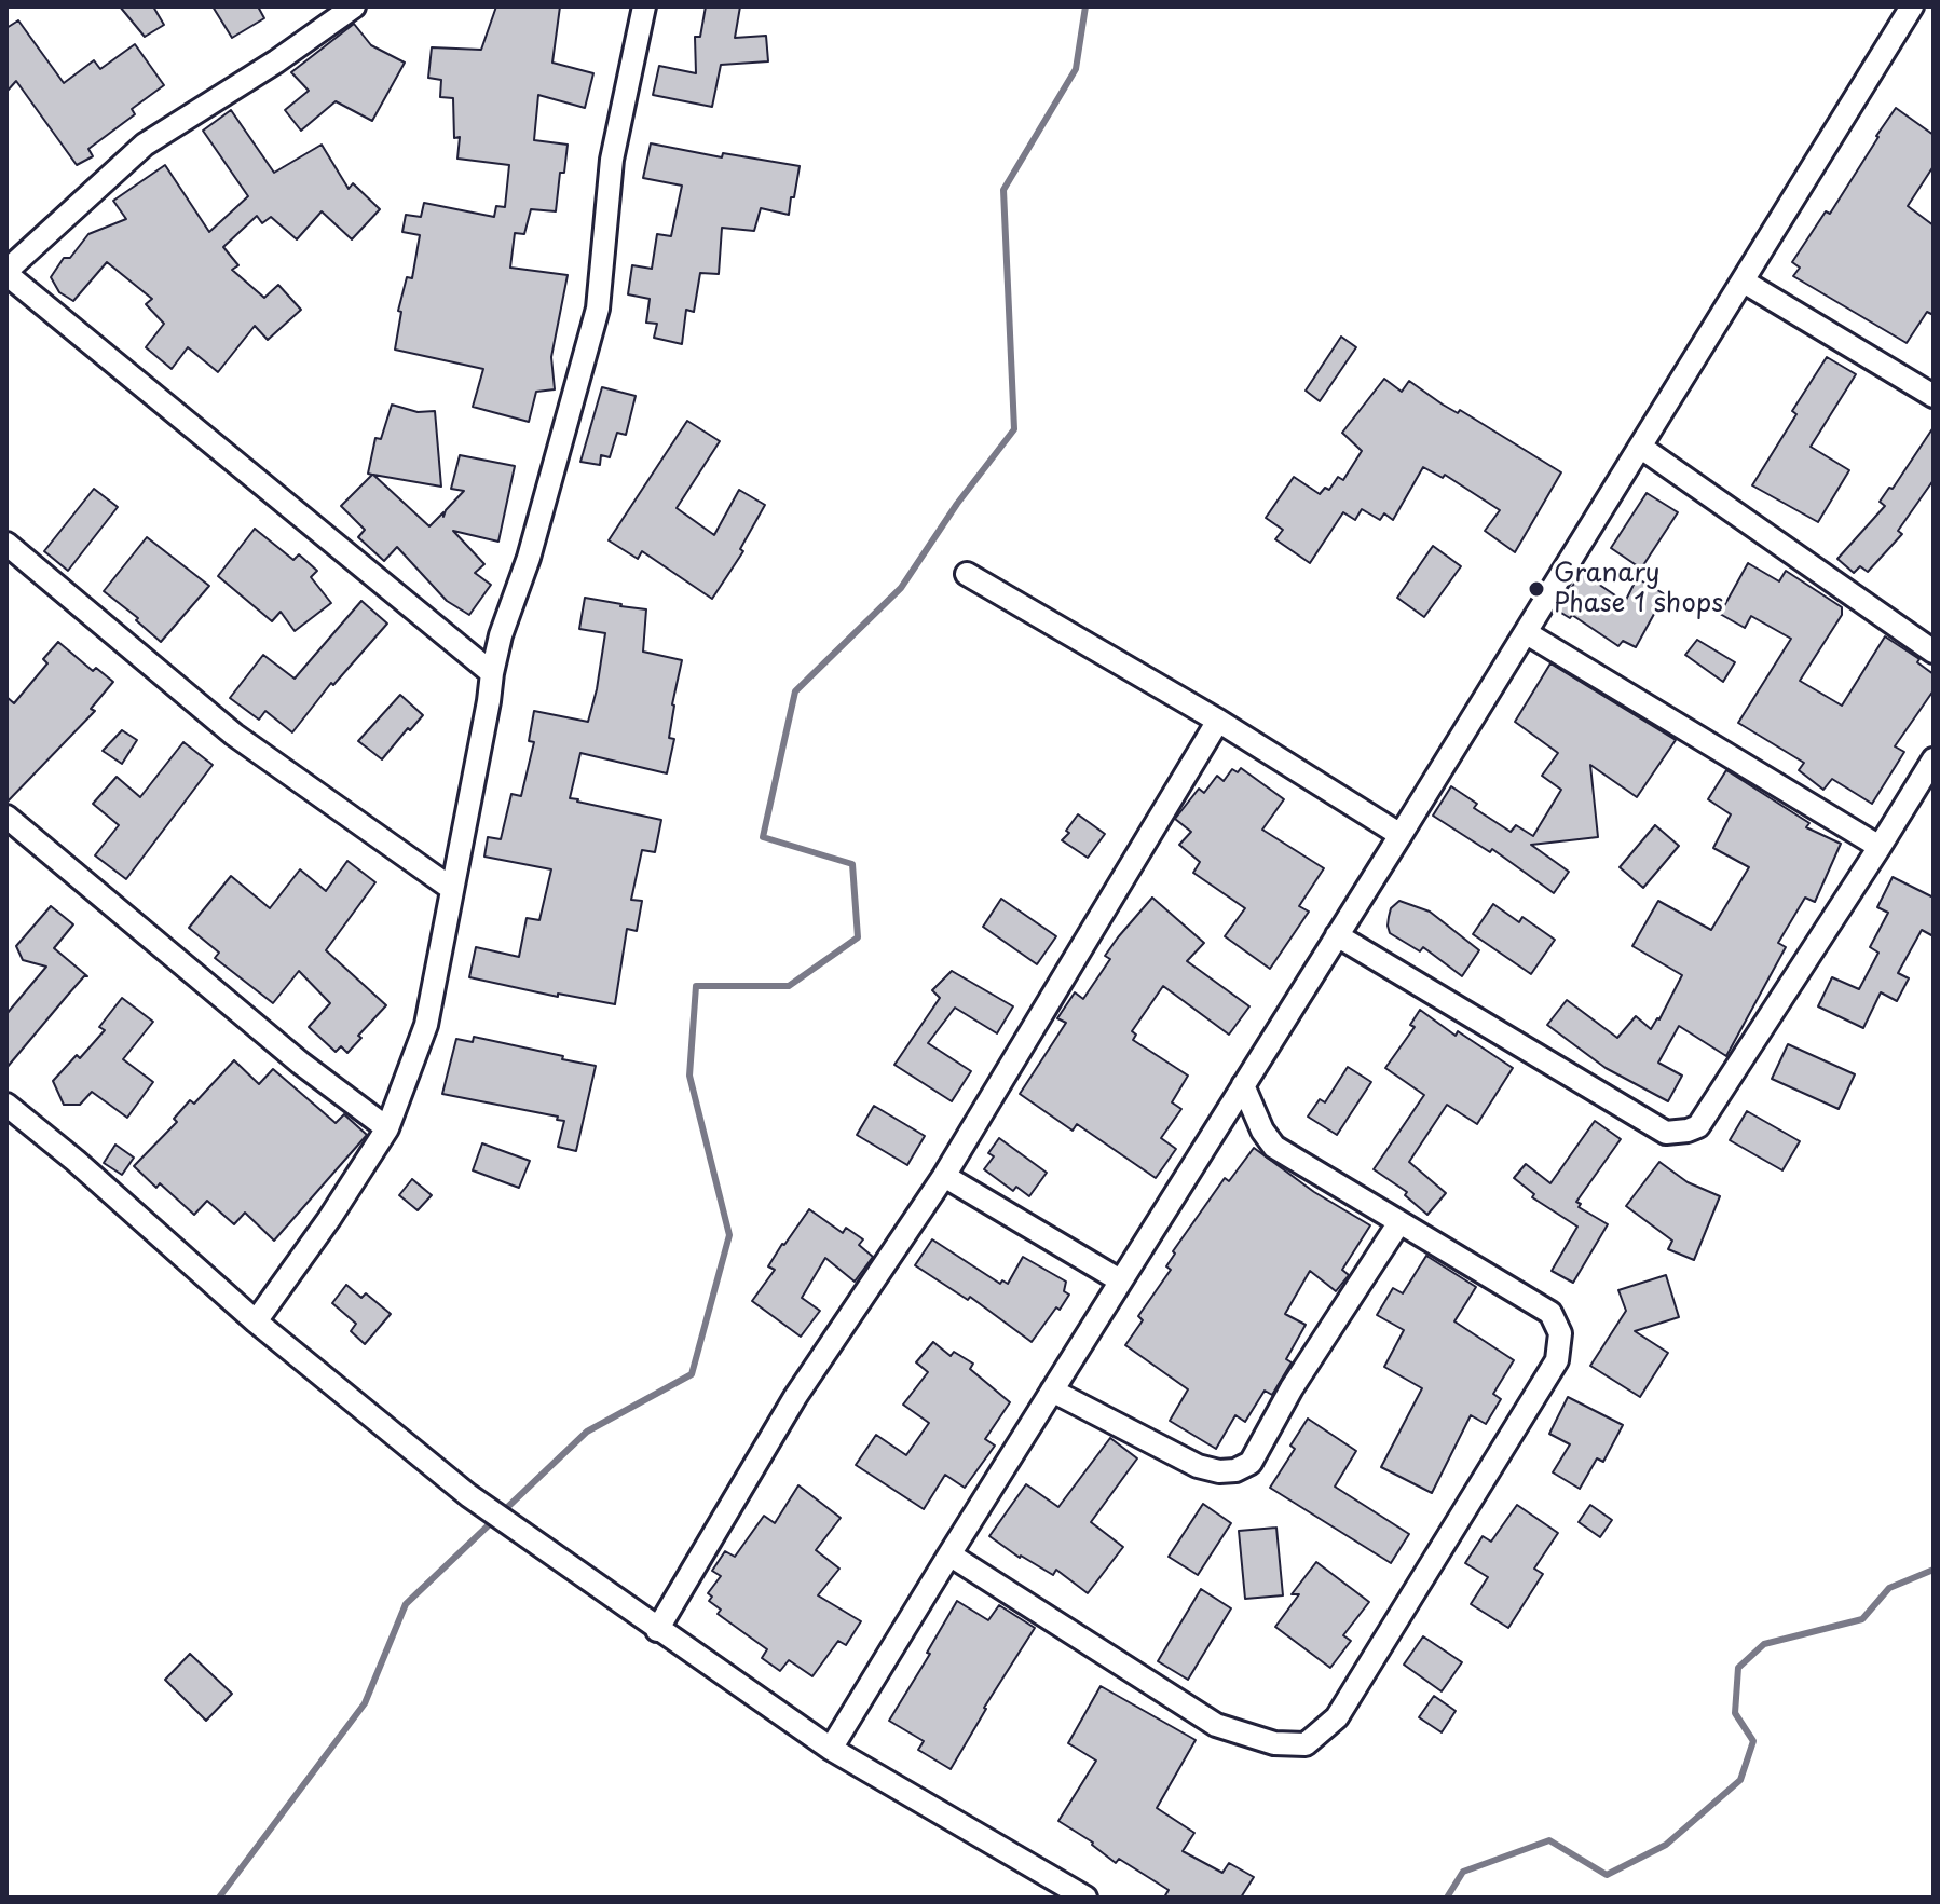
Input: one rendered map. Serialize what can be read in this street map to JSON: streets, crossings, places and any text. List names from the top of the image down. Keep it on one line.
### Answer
{"places":["Granary Phase 1 shops"]}
